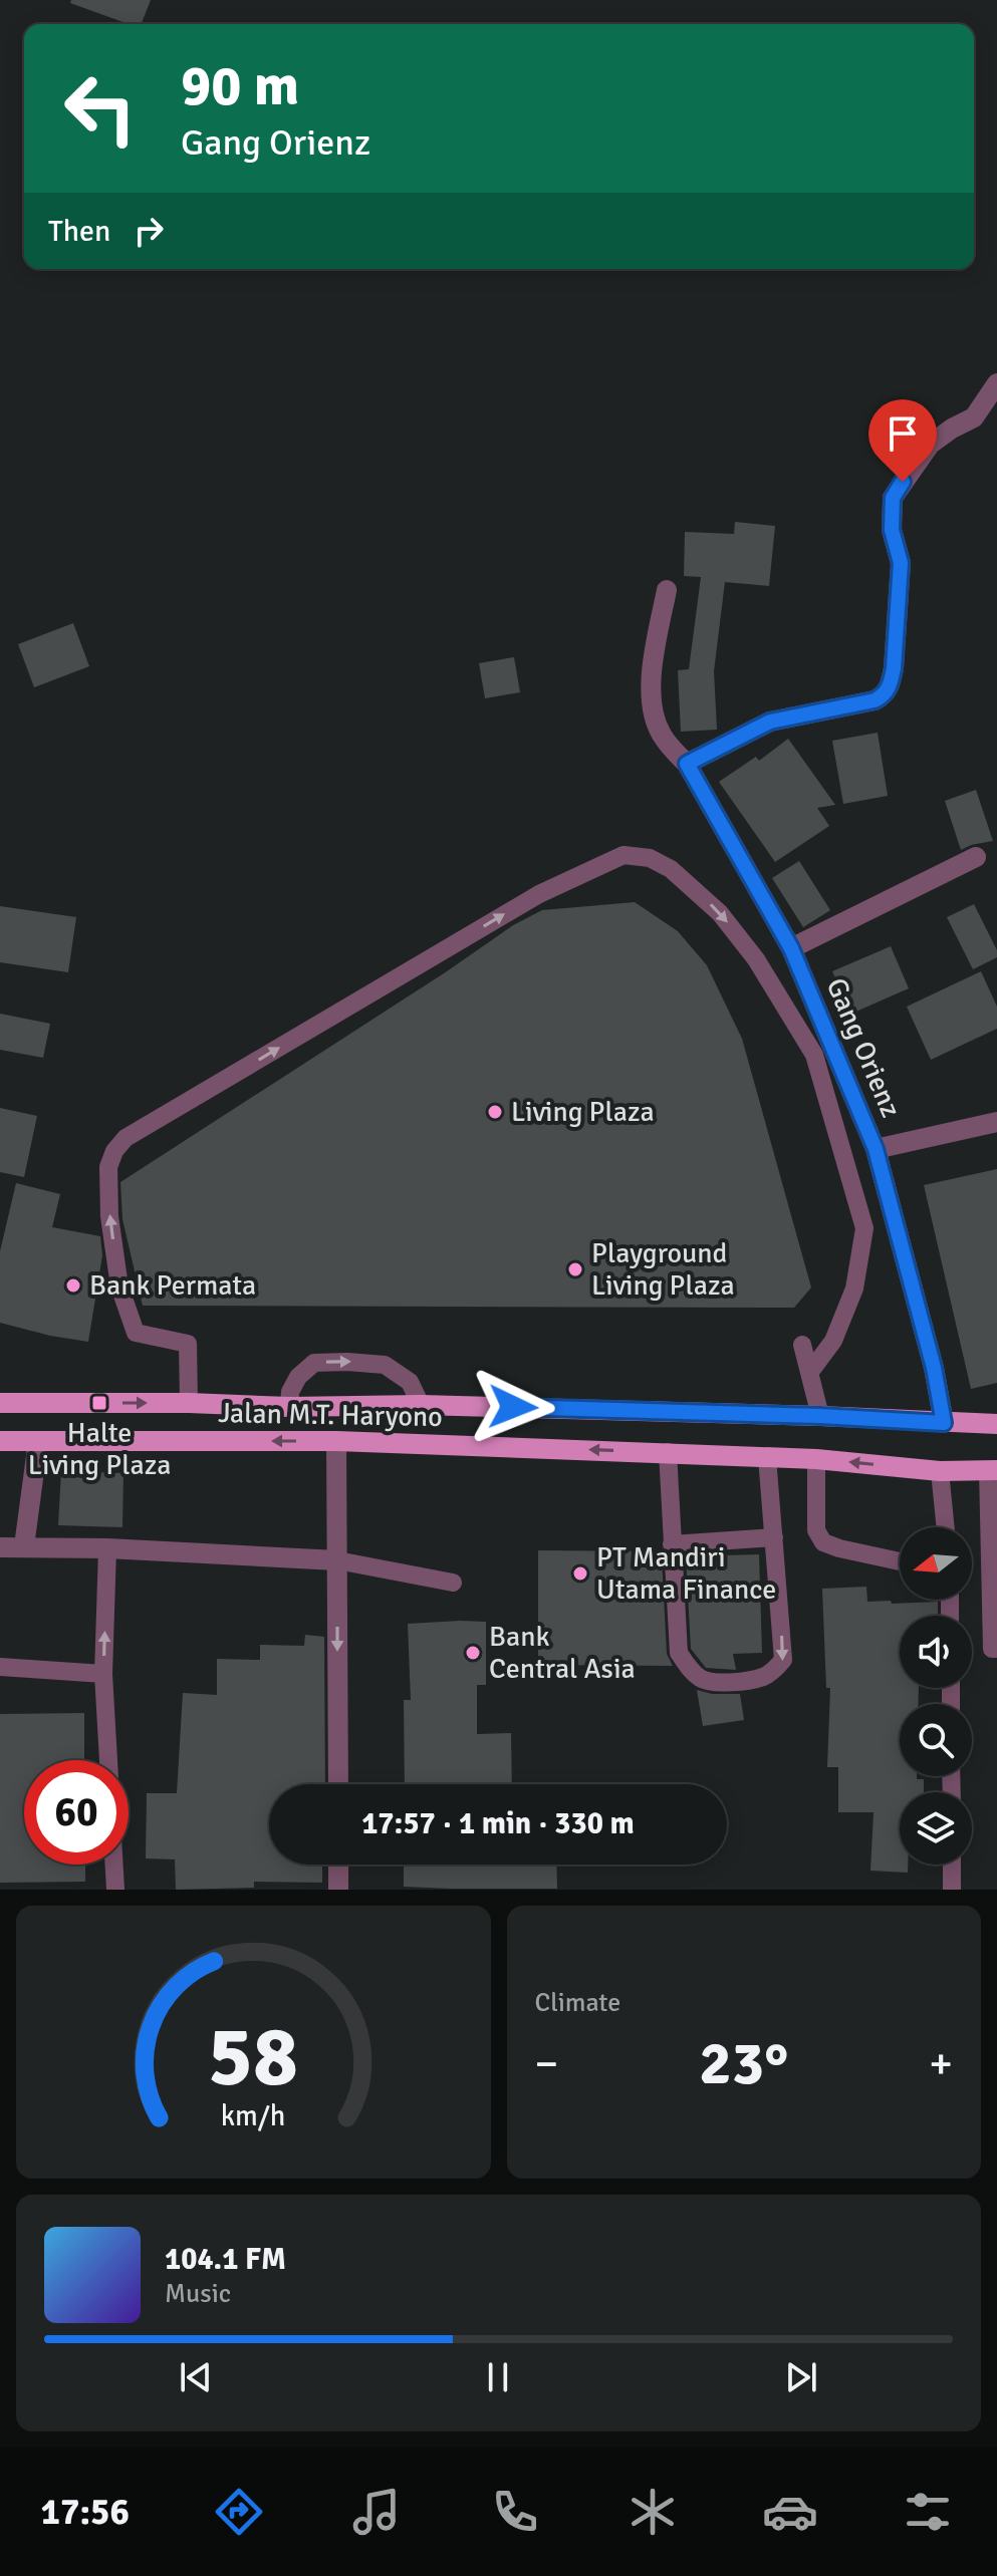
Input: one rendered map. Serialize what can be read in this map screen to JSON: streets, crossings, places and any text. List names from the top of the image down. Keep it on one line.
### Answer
{"streets":{"main road":["Jalan M.T. Haryono"],"street":["Gang Orienz"]},"crossings":[["Gang Orienz","Jalan M.T. Haryono"]],"places":{"other":["Living Plaza","Playground Living Plaza","Bank Permata","PT Mandiri Utama Finance","Bank Central Asia"],"transit":["Halte Living Plaza"]},"north":"left","page":{"turn":["90 m","Gang Orienz"],"then":"Then","limit":"60","trip":"17:57 · 1 min · 330 m","tile":"Climate","heat":["−","23°","+"],"song":["104.1 FM","Music"],"tabs":"17:56","gauge":["58","km/h"]}}
